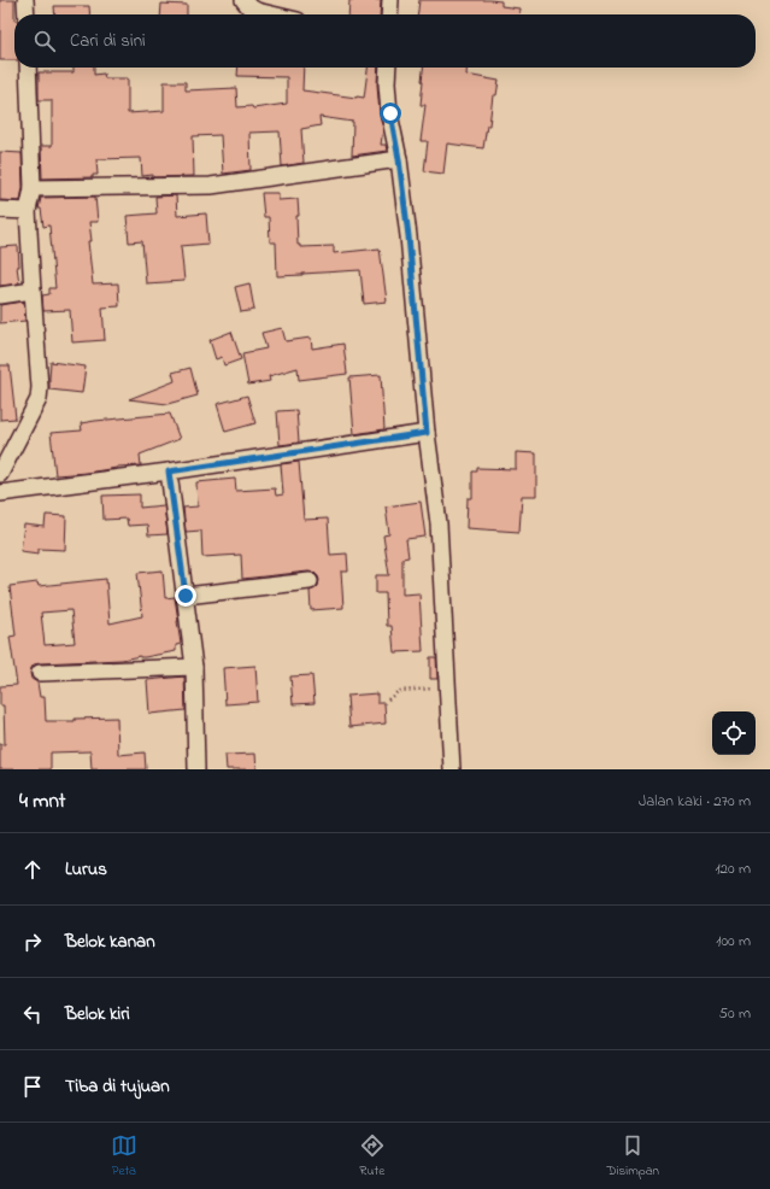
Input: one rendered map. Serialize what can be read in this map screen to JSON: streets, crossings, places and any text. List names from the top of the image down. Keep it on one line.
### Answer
{"page":{"search":"Cari di sini","heading":["4 mnt","Jalan kaki · 270 m"],"list":[["Lurus","120 m"],["Belok kanan","100 m"],["Belok kiri","50 m"],"Tiba di tujuan"],"nav":["Peta","Rute","Disimpan"]}}
